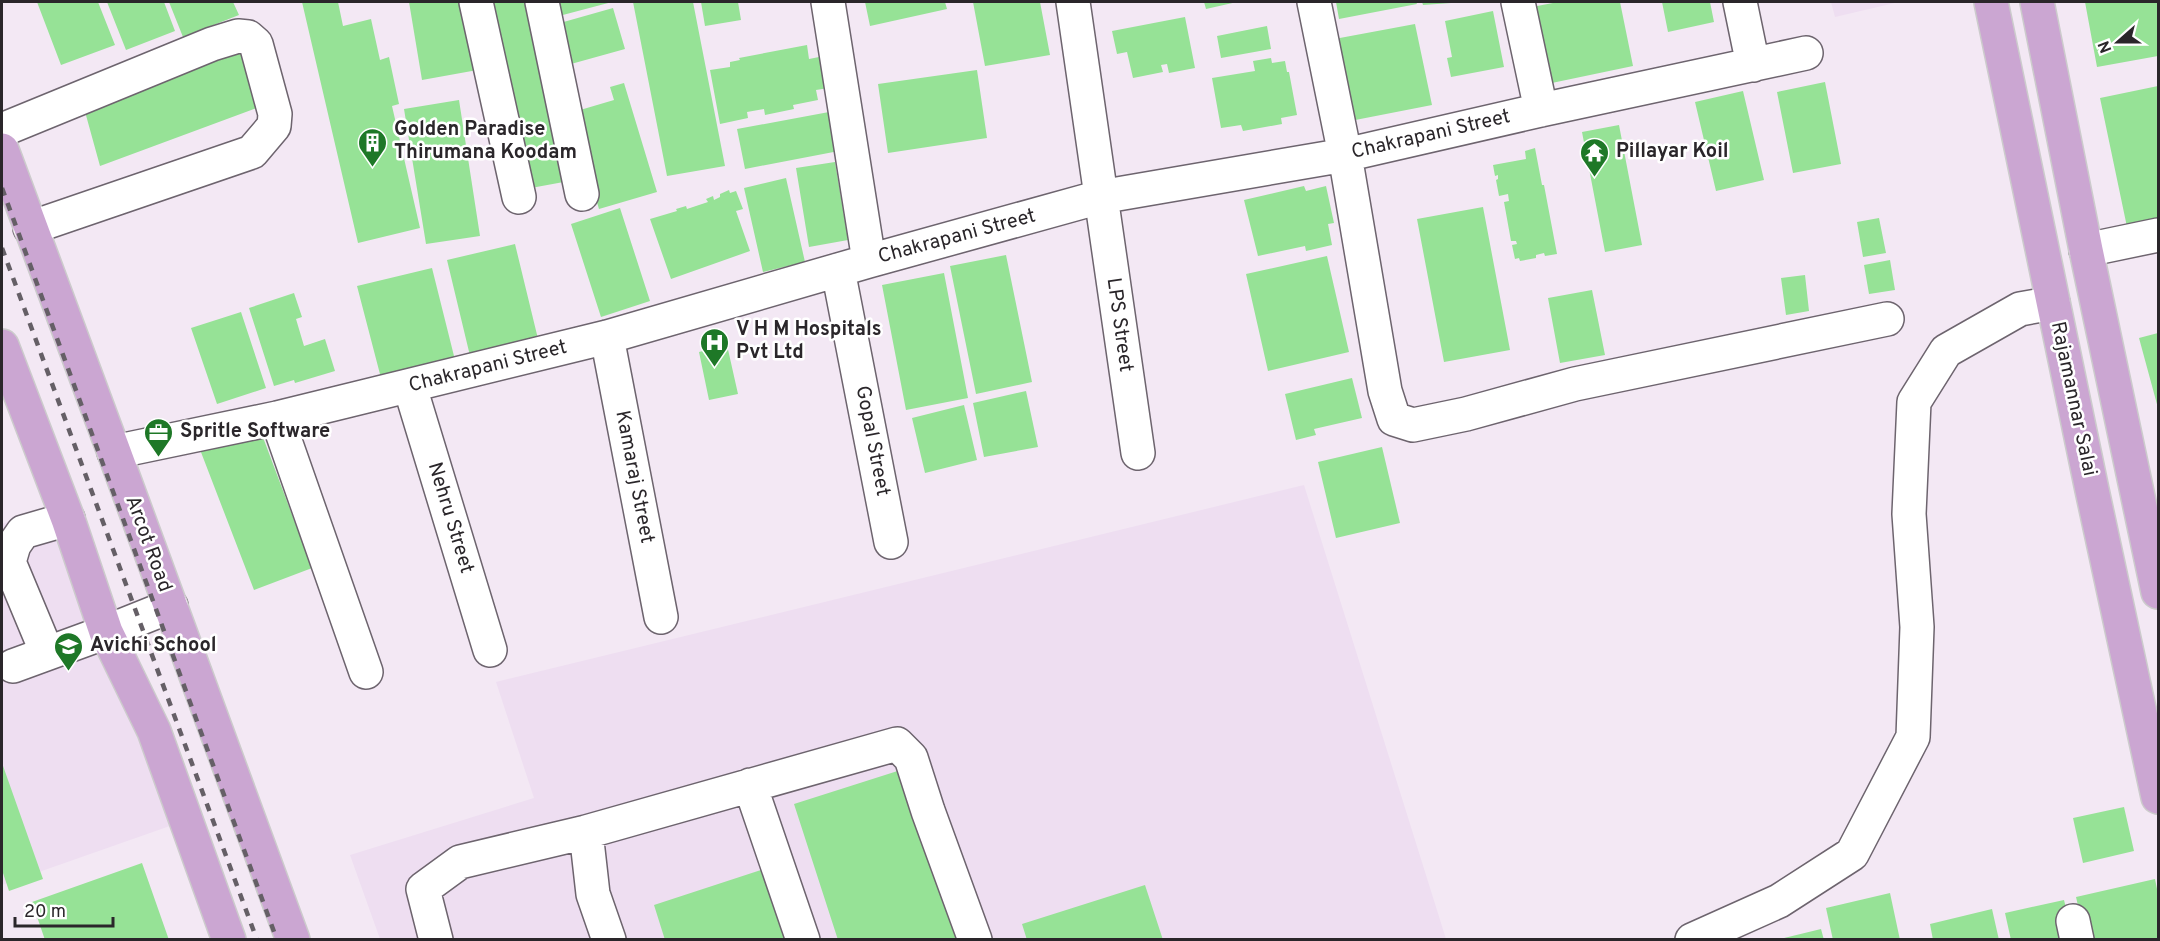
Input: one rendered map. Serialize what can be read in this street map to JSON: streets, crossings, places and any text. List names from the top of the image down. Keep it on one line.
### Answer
{"streets":{"main road":["Rajamannar Salai","Arcot Road"],"street":["Chakrapani Street","LPS Street","Gopal Street","Kamaraj Street","Nehru Street"]},"crossings":[["Chakrapani Street","LPS Street"],["Chakrapani Street","Gopal Street"],["Chakrapani Street","Kamaraj Street"],["Chakrapani Street","Nehru Street"],["Chakrapani Street","Arcot Road"]],"places":{"building":["Golden Paradise Thirumana Koodam"],"temple":["Pillayar Koil"],"hospital":["V H M Hospitals Pvt Ltd"],"office":["Spritle Software"],"school or university":["Avichi School"]},"scale_bar":"20 m","north":"left"}
